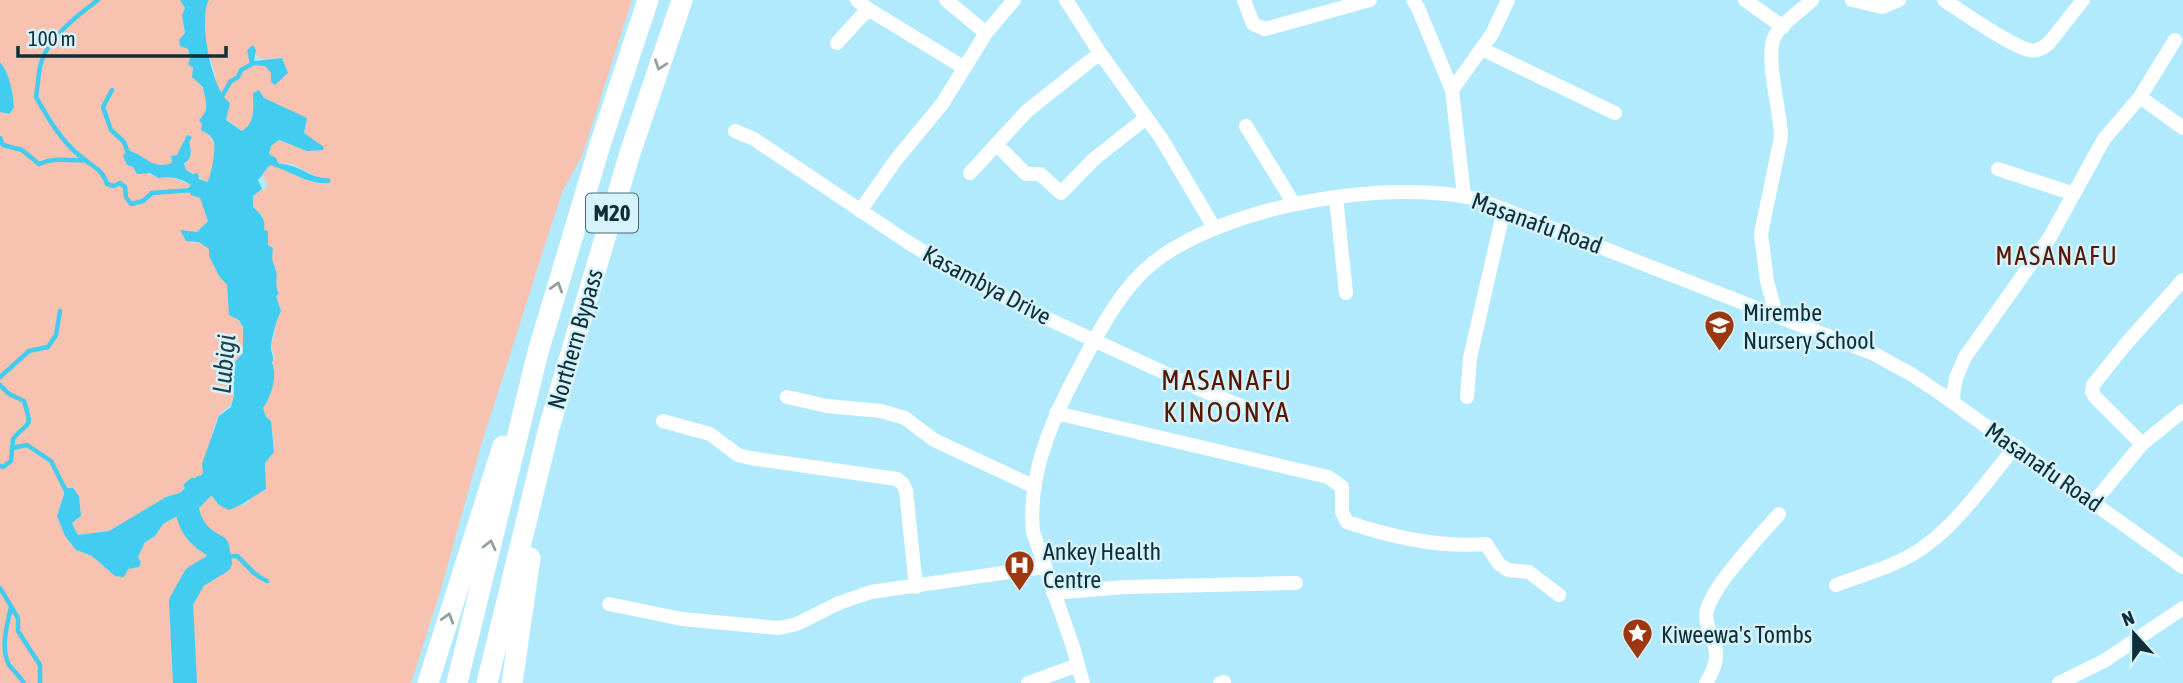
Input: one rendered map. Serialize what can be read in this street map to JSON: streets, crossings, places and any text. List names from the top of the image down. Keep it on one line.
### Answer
{"streets":{"highway":["M20","Northern Bypass"],"street":["Masanafu Road","Kasambya Drive"]},"crossings":[["Masanafu Road","Kasambya Drive"]],"districts":["MASANAFU","MASANAFU KINOONYA"],"water":["Lubigi"],"places":{"school or university":["Mirembe Nursery School"],"hospital":["Ankey Health Centre"],"place":["Kiweewa's Tombs"]},"scale_bar":"100 m","north":"top"}
